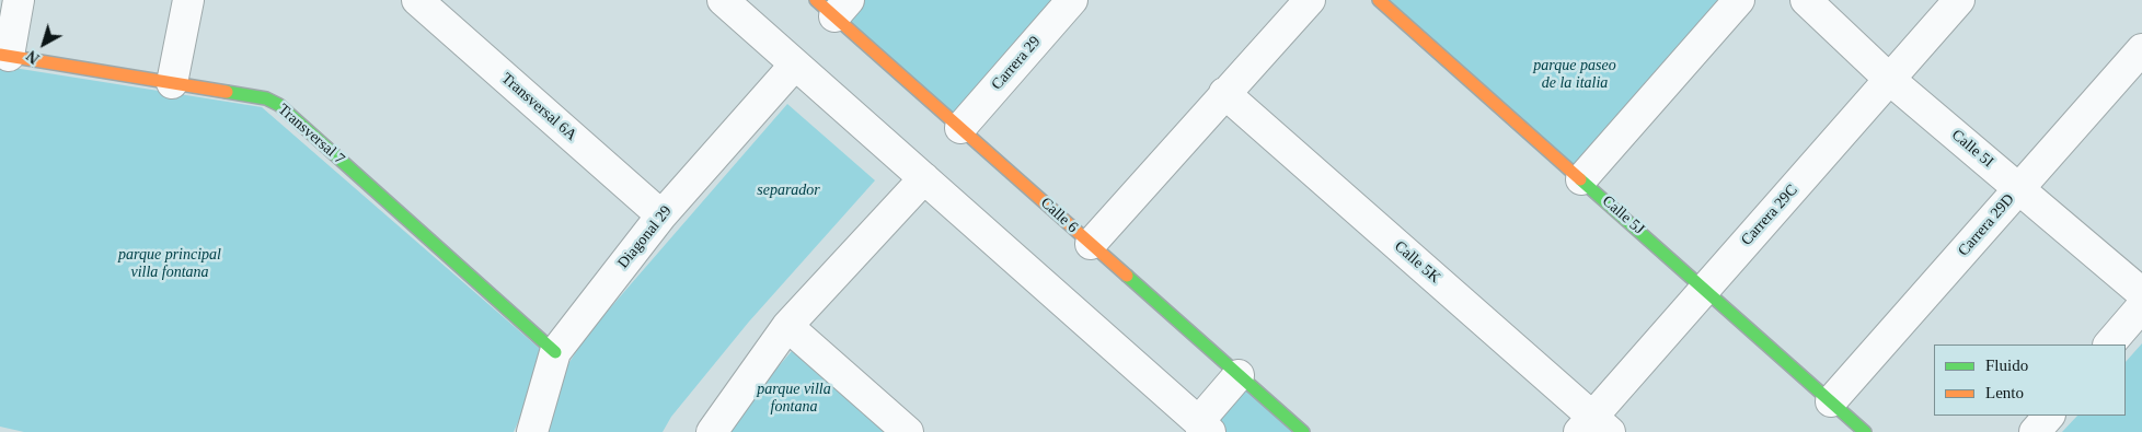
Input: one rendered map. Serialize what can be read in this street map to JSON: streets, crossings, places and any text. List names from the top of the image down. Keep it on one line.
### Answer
{"streets":{"street":["Carrera 29","Transversal 6A","Transversal 7","Calle 5I","Calle 6","Calle 5J","Carrera 29C","Carrera 29D","Diagonal 29","Calle 5K"]},"crossings":[["Carrera 29","Calle 6"],["Transversal 6A","Diagonal 29"],["Transversal 7","Diagonal 29"],["Calle 5I","Carrera 29C"],["Calle 5I","Carrera 29D"],["Calle 5J","Carrera 29C"],["Calle 5J","Carrera 29D"],["Carrera 29C","Calle 5K"]],"parks":["parque paseo de la italia","separador","parque principal villa fontana","parque villa fontana"],"legend":["Fluido","Lento"],"north":"bottom left"}
